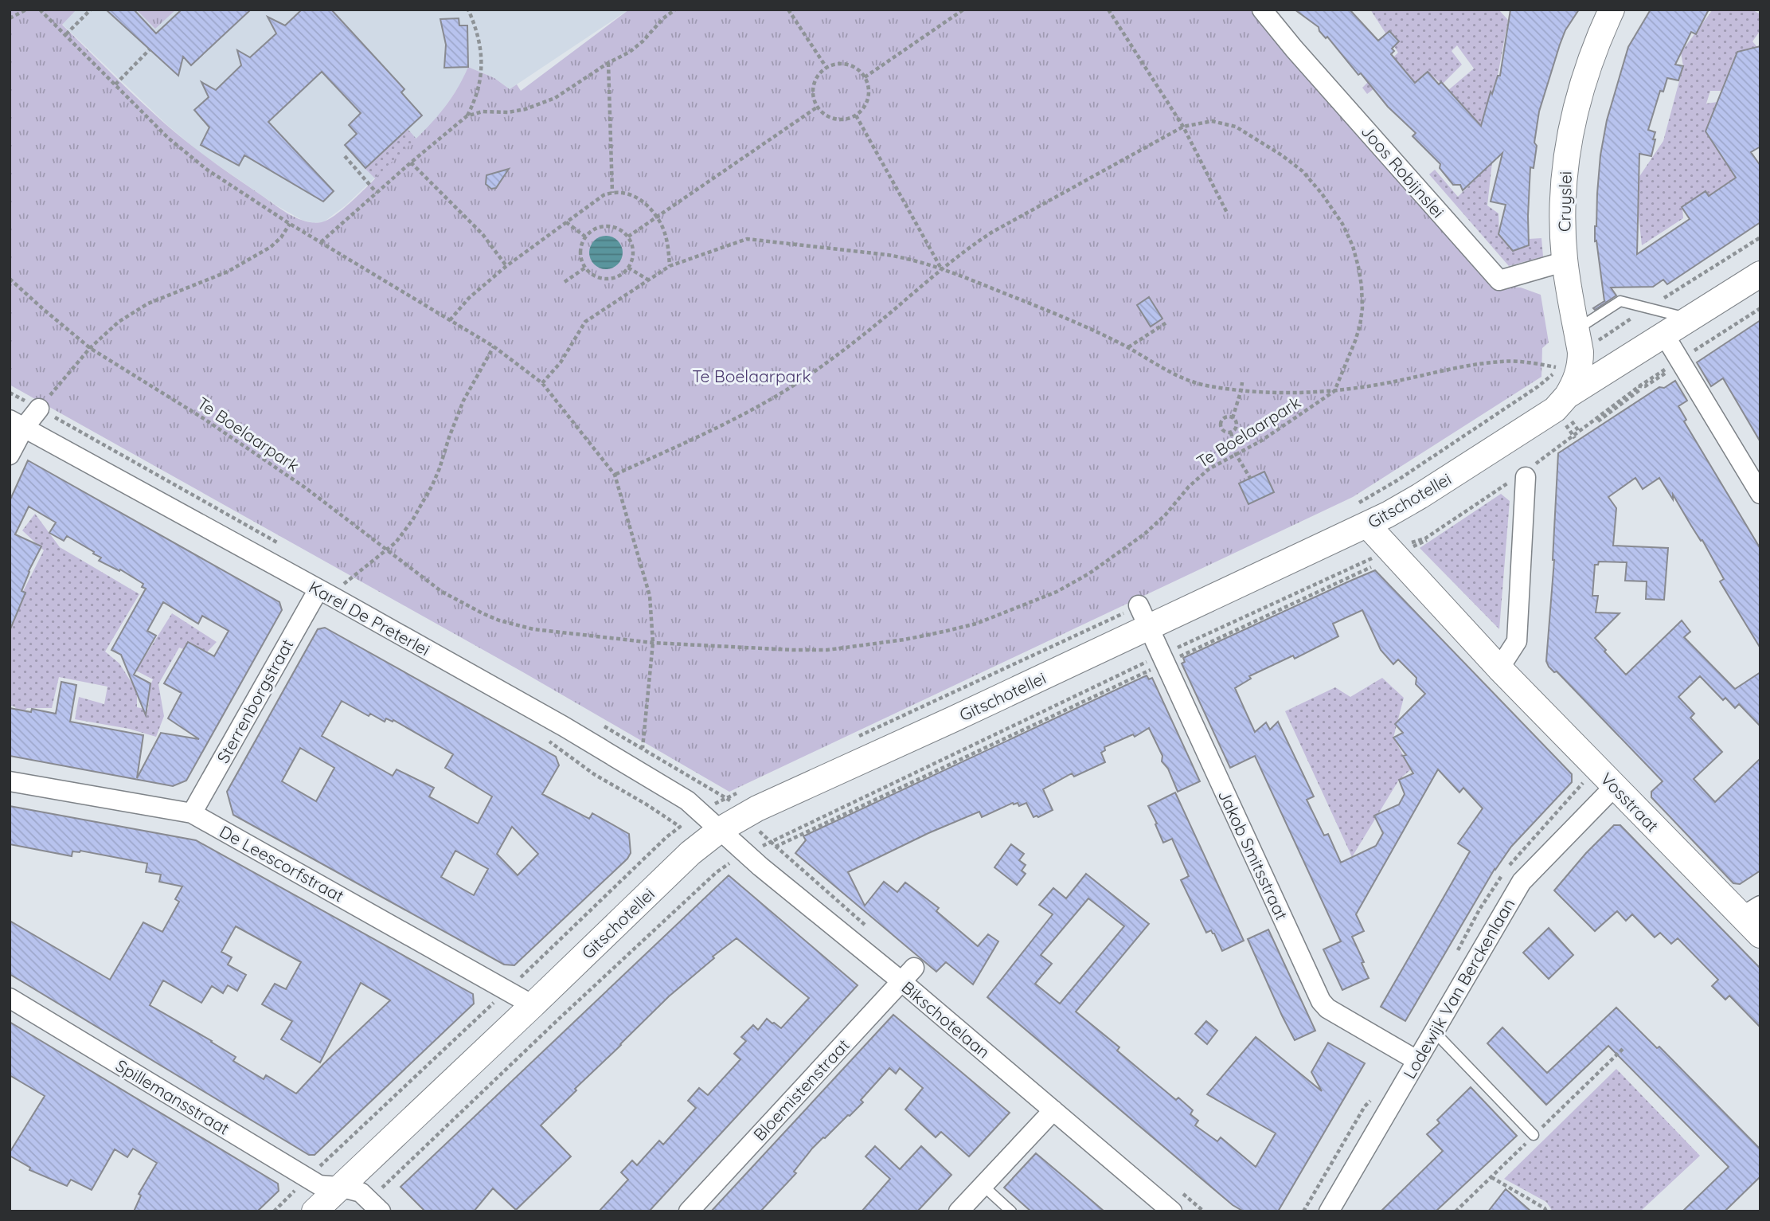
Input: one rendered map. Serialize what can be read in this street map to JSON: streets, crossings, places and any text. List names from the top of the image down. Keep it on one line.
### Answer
{"streets":{"street":["Joos Robijnslei","Cruyslei","Gitschotellei","Karel De Preterlei","Sterrenborgstraat","Vosstraat","Jakob Smitsstraat","De Leescorfstraat","Lodewijk Van Berckenlaan","Bikschotelaan","Bloemistenstraat","Spillemansstraat"],"path":["Te Boelaarpark"]},"crossings":[["Joos Robijnslei","Cruyslei"],["Cruyslei","Gitschotellei"],["Gitschotellei","Karel De Preterlei"],["Gitschotellei","Vosstraat"],["Gitschotellei","Jakob Smitsstraat"],["Gitschotellei","De Leescorfstraat"],["Gitschotellei","Bikschotelaan"],["Gitschotellei","Spillemansstraat"],["Karel De Preterlei","Sterrenborgstraat"],["Karel De Preterlei","Bikschotelaan"],["Sterrenborgstraat","De Leescorfstraat"],["Vosstraat","Lodewijk Van Berckenlaan"],["Jakob Smitsstraat","Lodewijk Van Berckenlaan"],["Bikschotelaan","Bloemistenstraat"]],"parks":["Te Boelaarpark"]}
